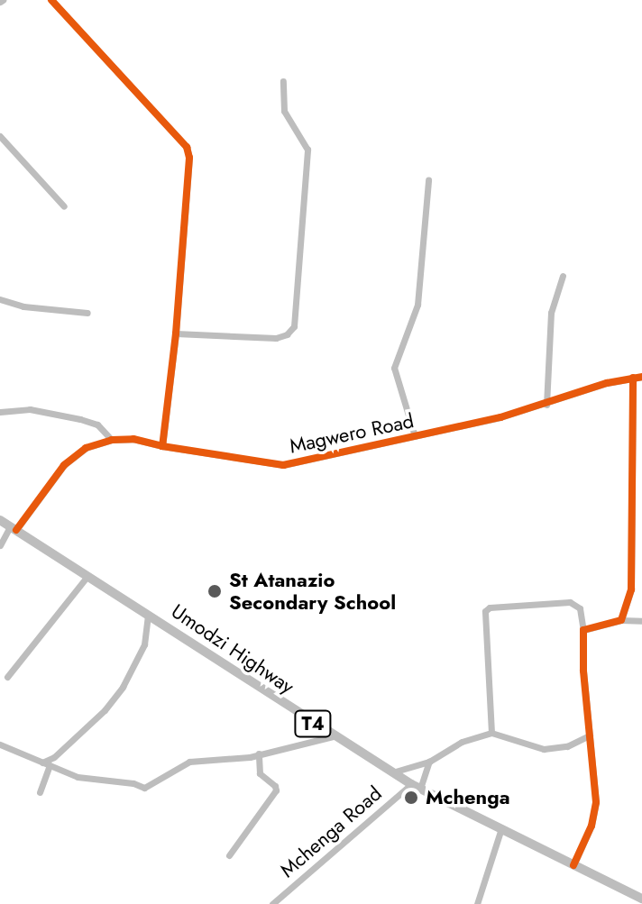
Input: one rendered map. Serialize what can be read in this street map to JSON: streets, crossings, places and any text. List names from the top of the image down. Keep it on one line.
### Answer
{"streets":{"highway":["Umodzi Highway","T4"],"street":["Magwero Road","Mchenga Road"]},"crossings":[["Magwero Road","Umodzi Highway"],["Umodzi Highway","Mchenga Road"]],"places":["St Atanazio Secondary School","Mchenga"]}
